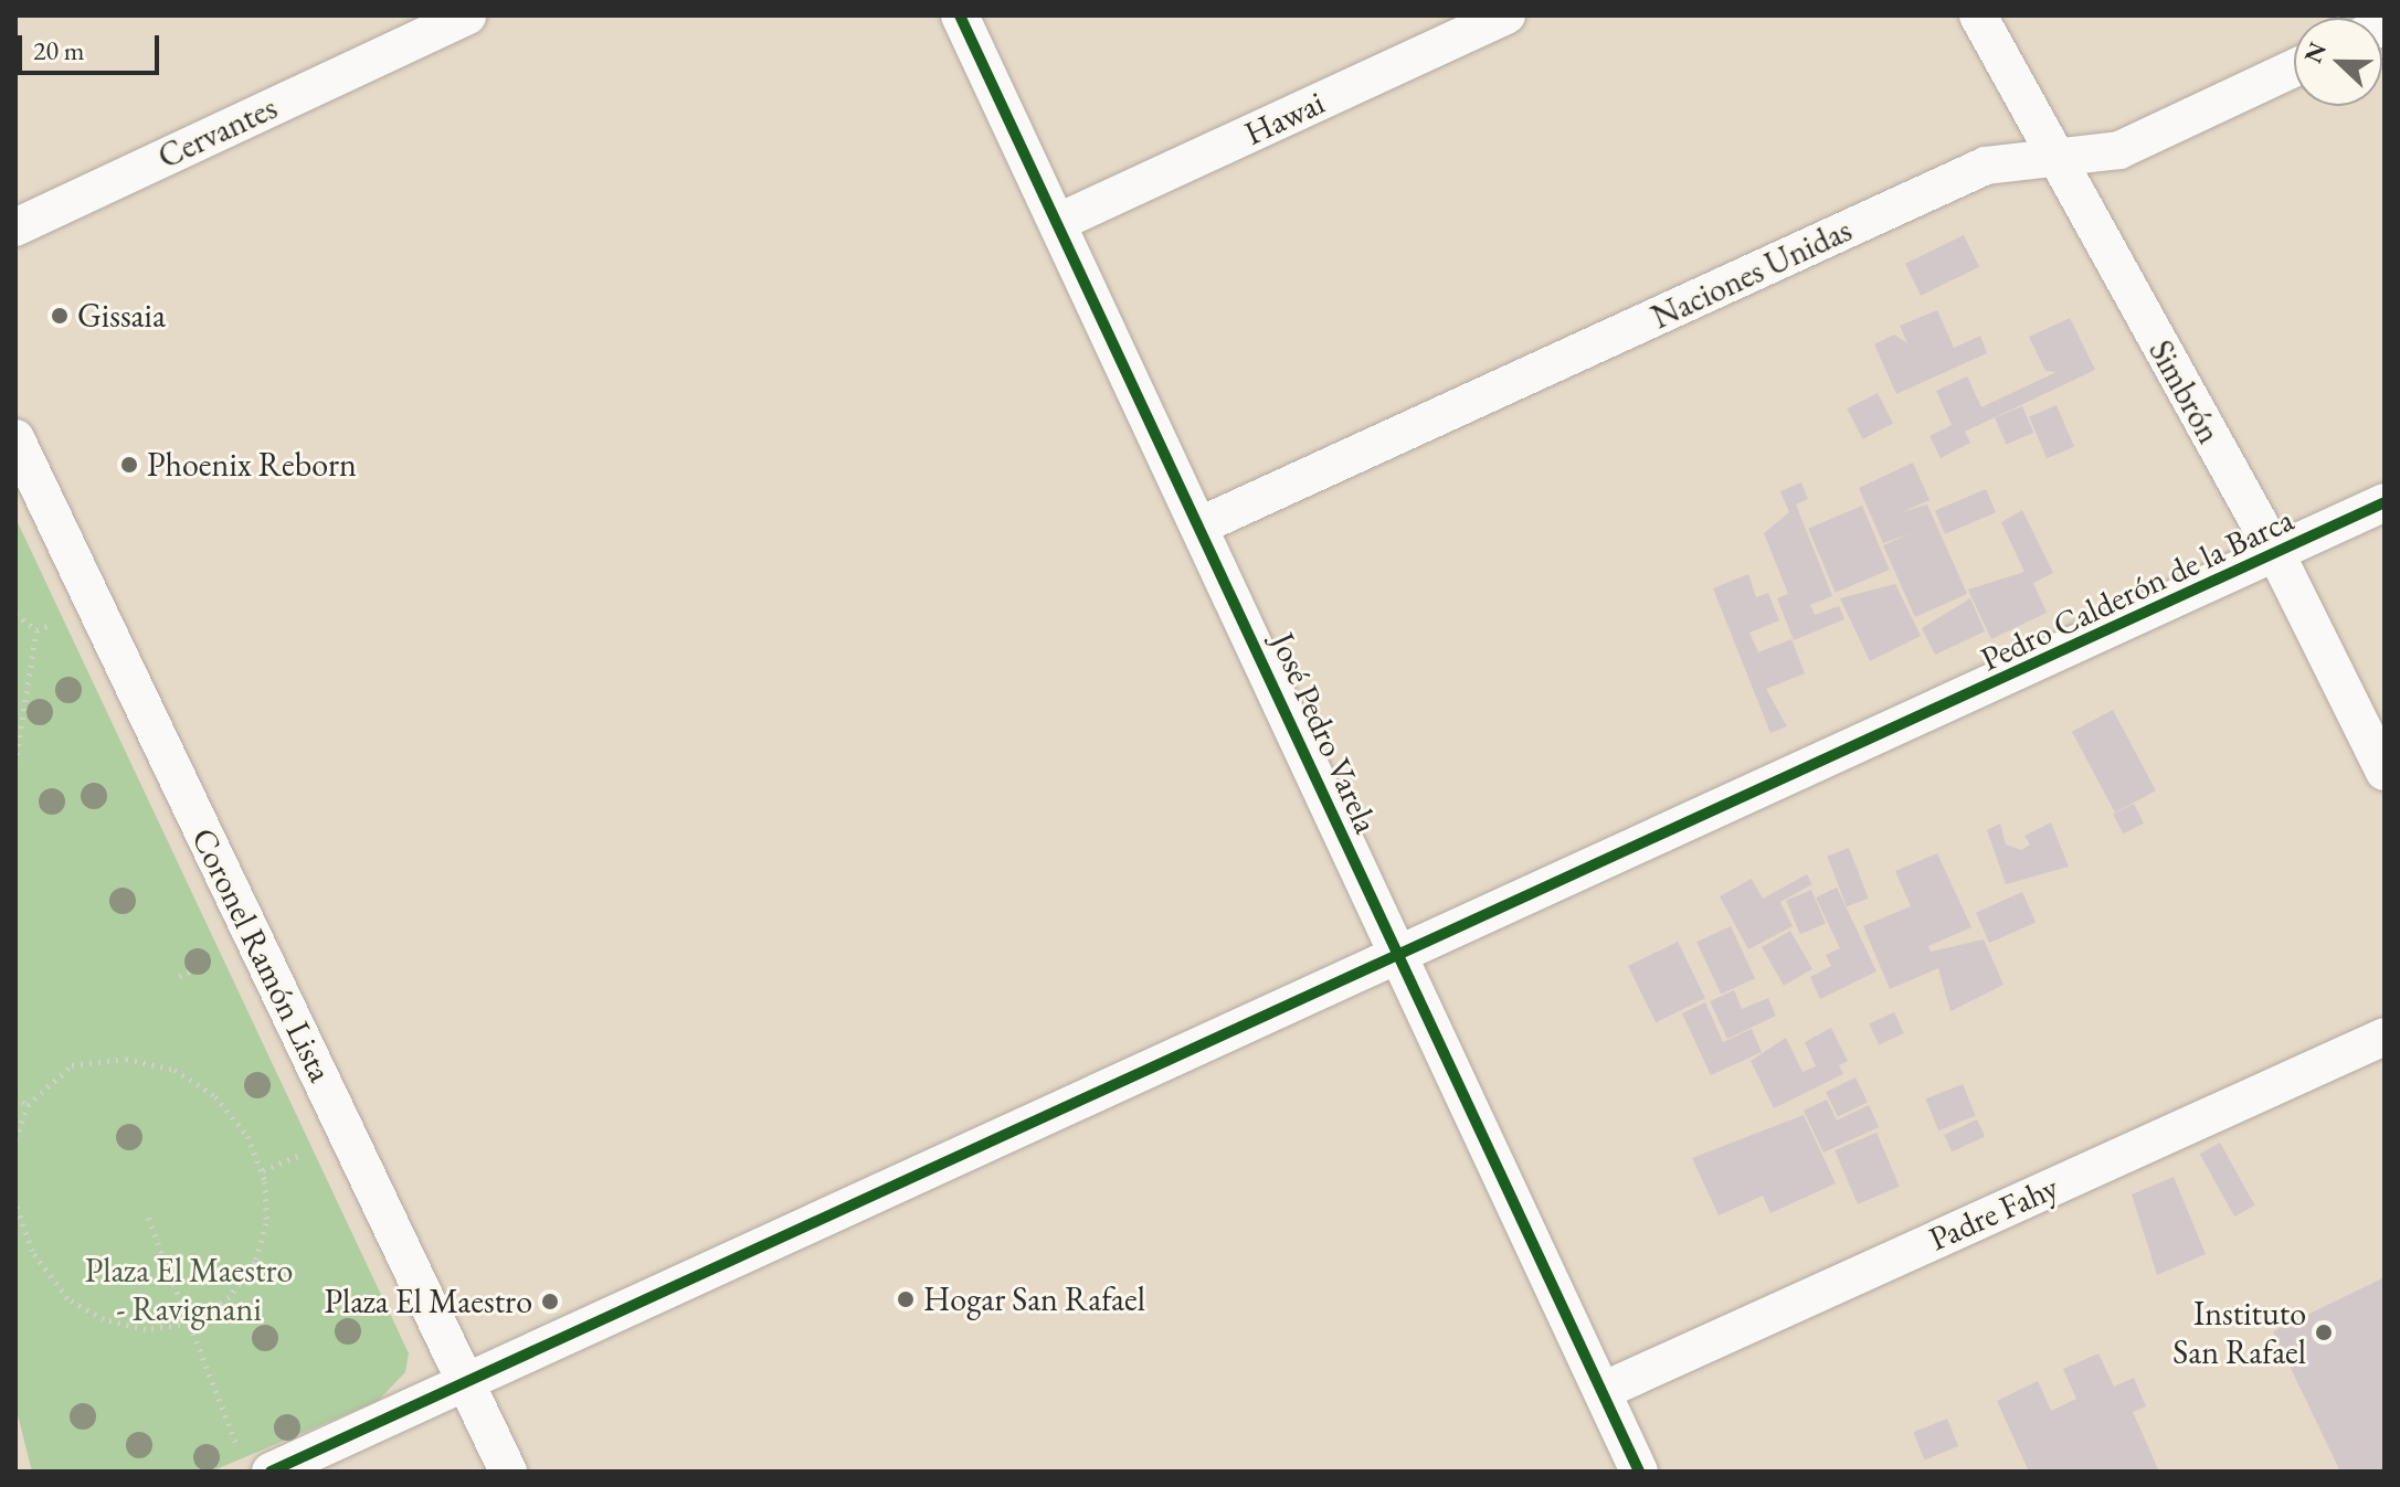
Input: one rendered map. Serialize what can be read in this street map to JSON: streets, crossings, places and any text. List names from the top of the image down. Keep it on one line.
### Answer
{"streets":{"street":["Hawai","Cervantes","Naciones Unidas","Simbrón","Pedro Calderón de la Barca","José Pedro Varela","Coronel Ramón Lista","Padre Fahy"]},"crossings":[["Hawai","José Pedro Varela"],["Naciones Unidas","Simbrón"],["Naciones Unidas","José Pedro Varela"],["Simbrón","Pedro Calderón de la Barca"],["Pedro Calderón de la Barca","José Pedro Varela"],["Pedro Calderón de la Barca","Coronel Ramón Lista"],["José Pedro Varela","Padre Fahy"]],"parks":["Plaza El Maestro - Ravignani"],"places":["Gissaia","Phoenix Reborn","Hogar San Rafael","Plaza El Maestro","Instituto San Rafael"],"scale_bar":"20 m","north":"left"}
